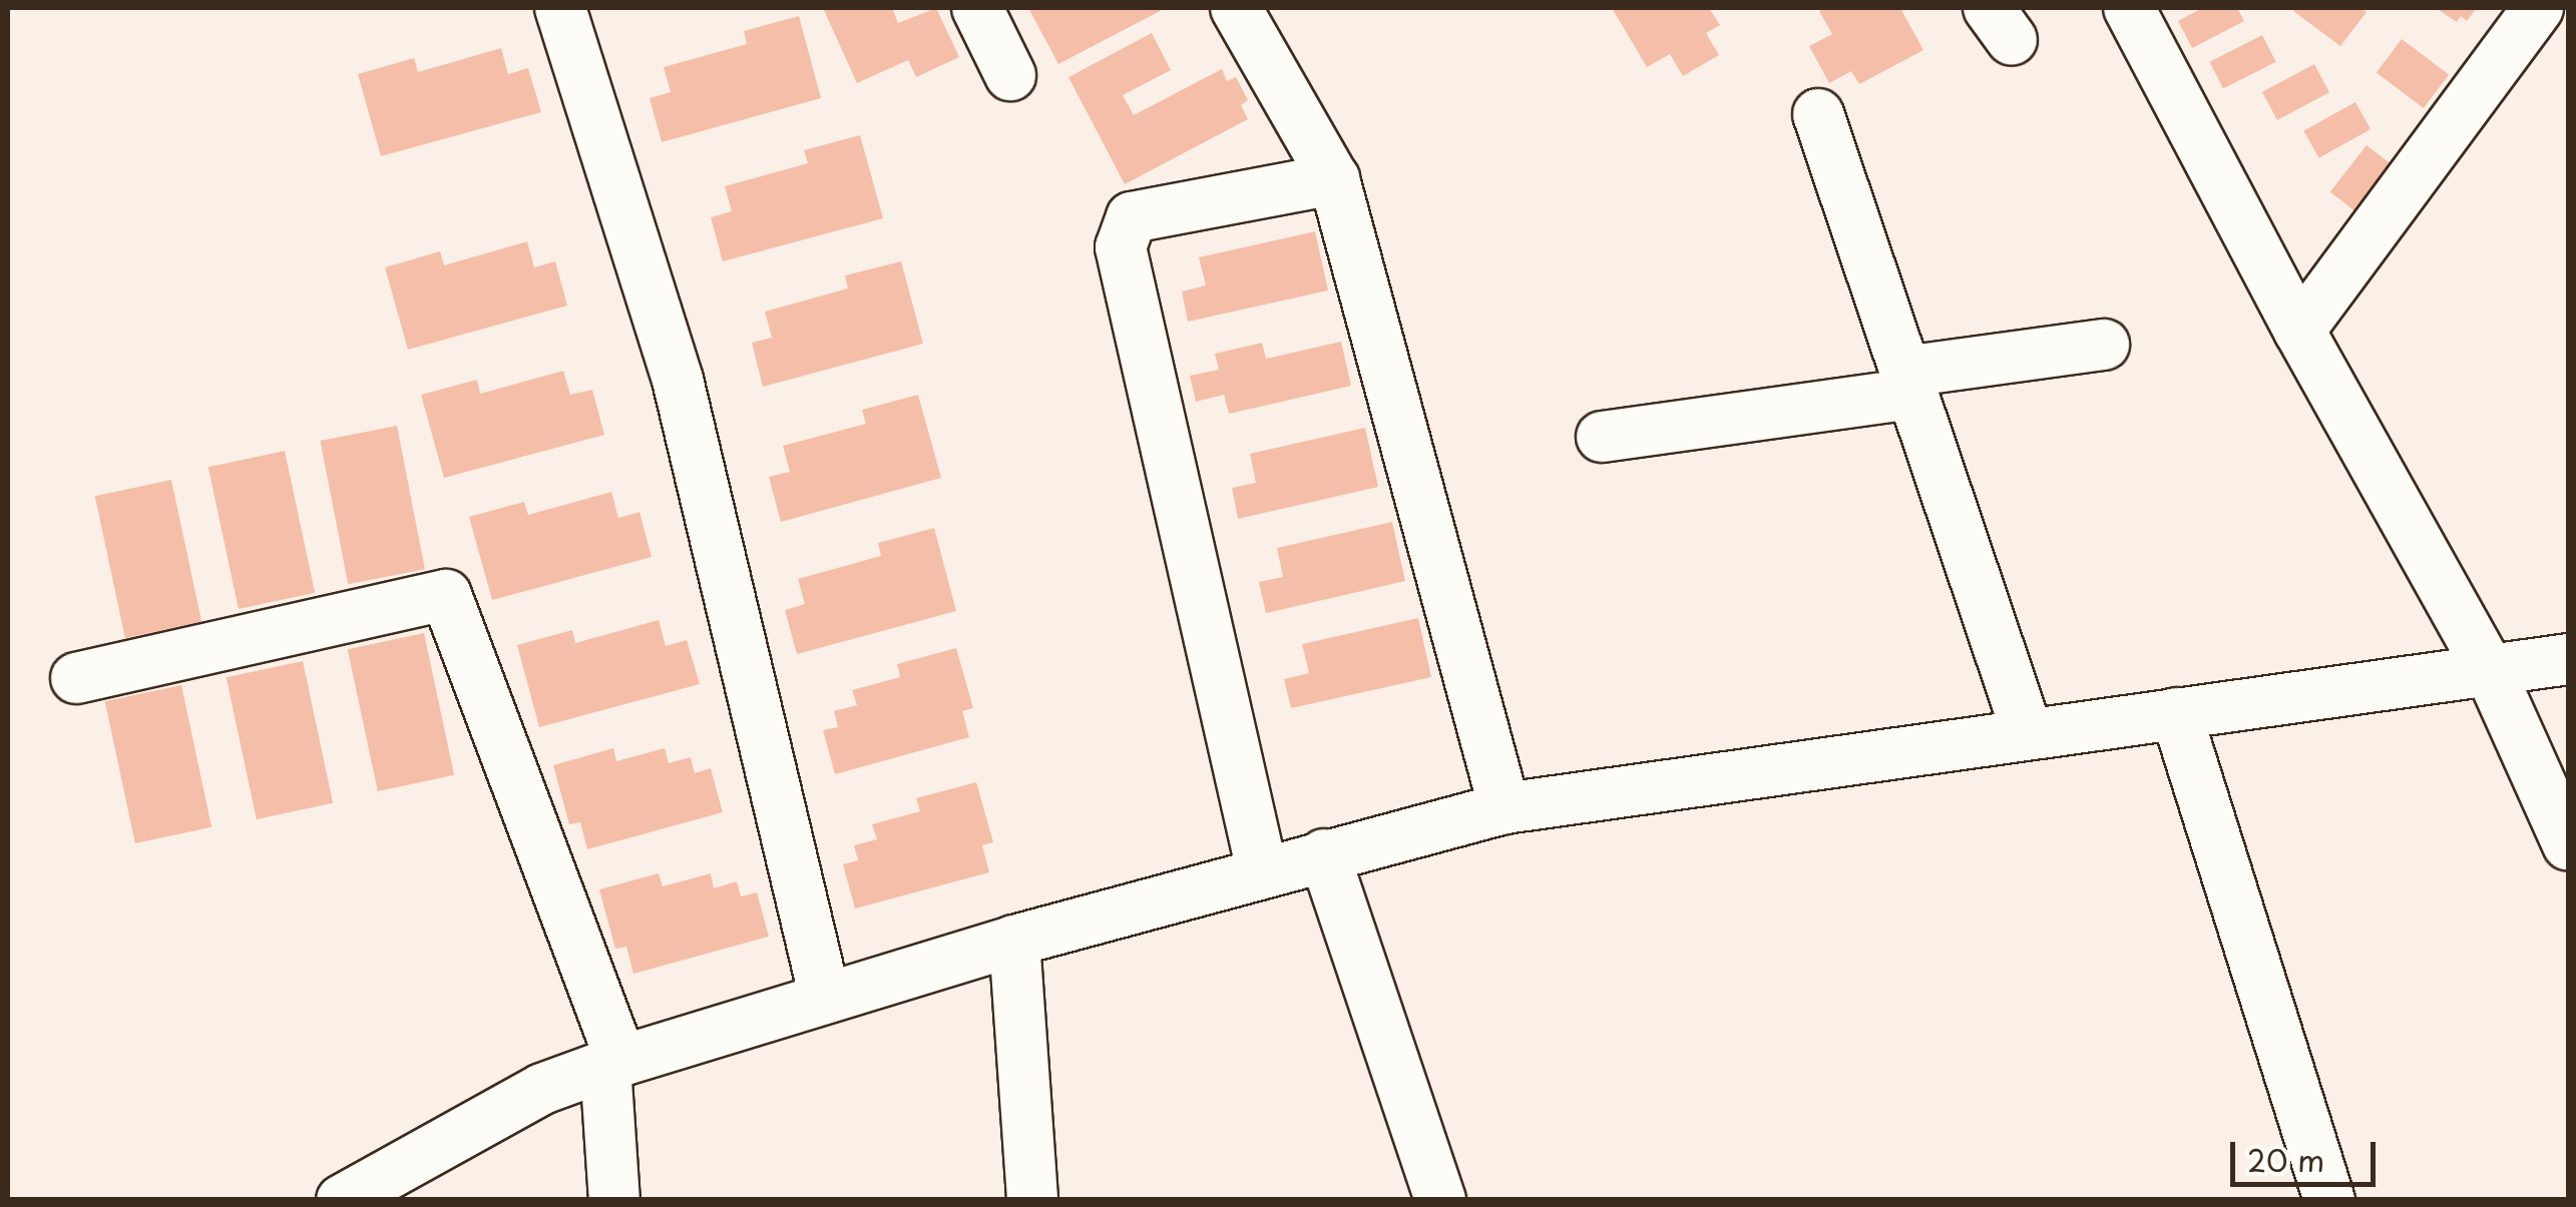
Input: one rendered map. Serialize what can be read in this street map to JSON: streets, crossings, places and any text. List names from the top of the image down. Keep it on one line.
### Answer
{"scale_bar":"20 m"}
